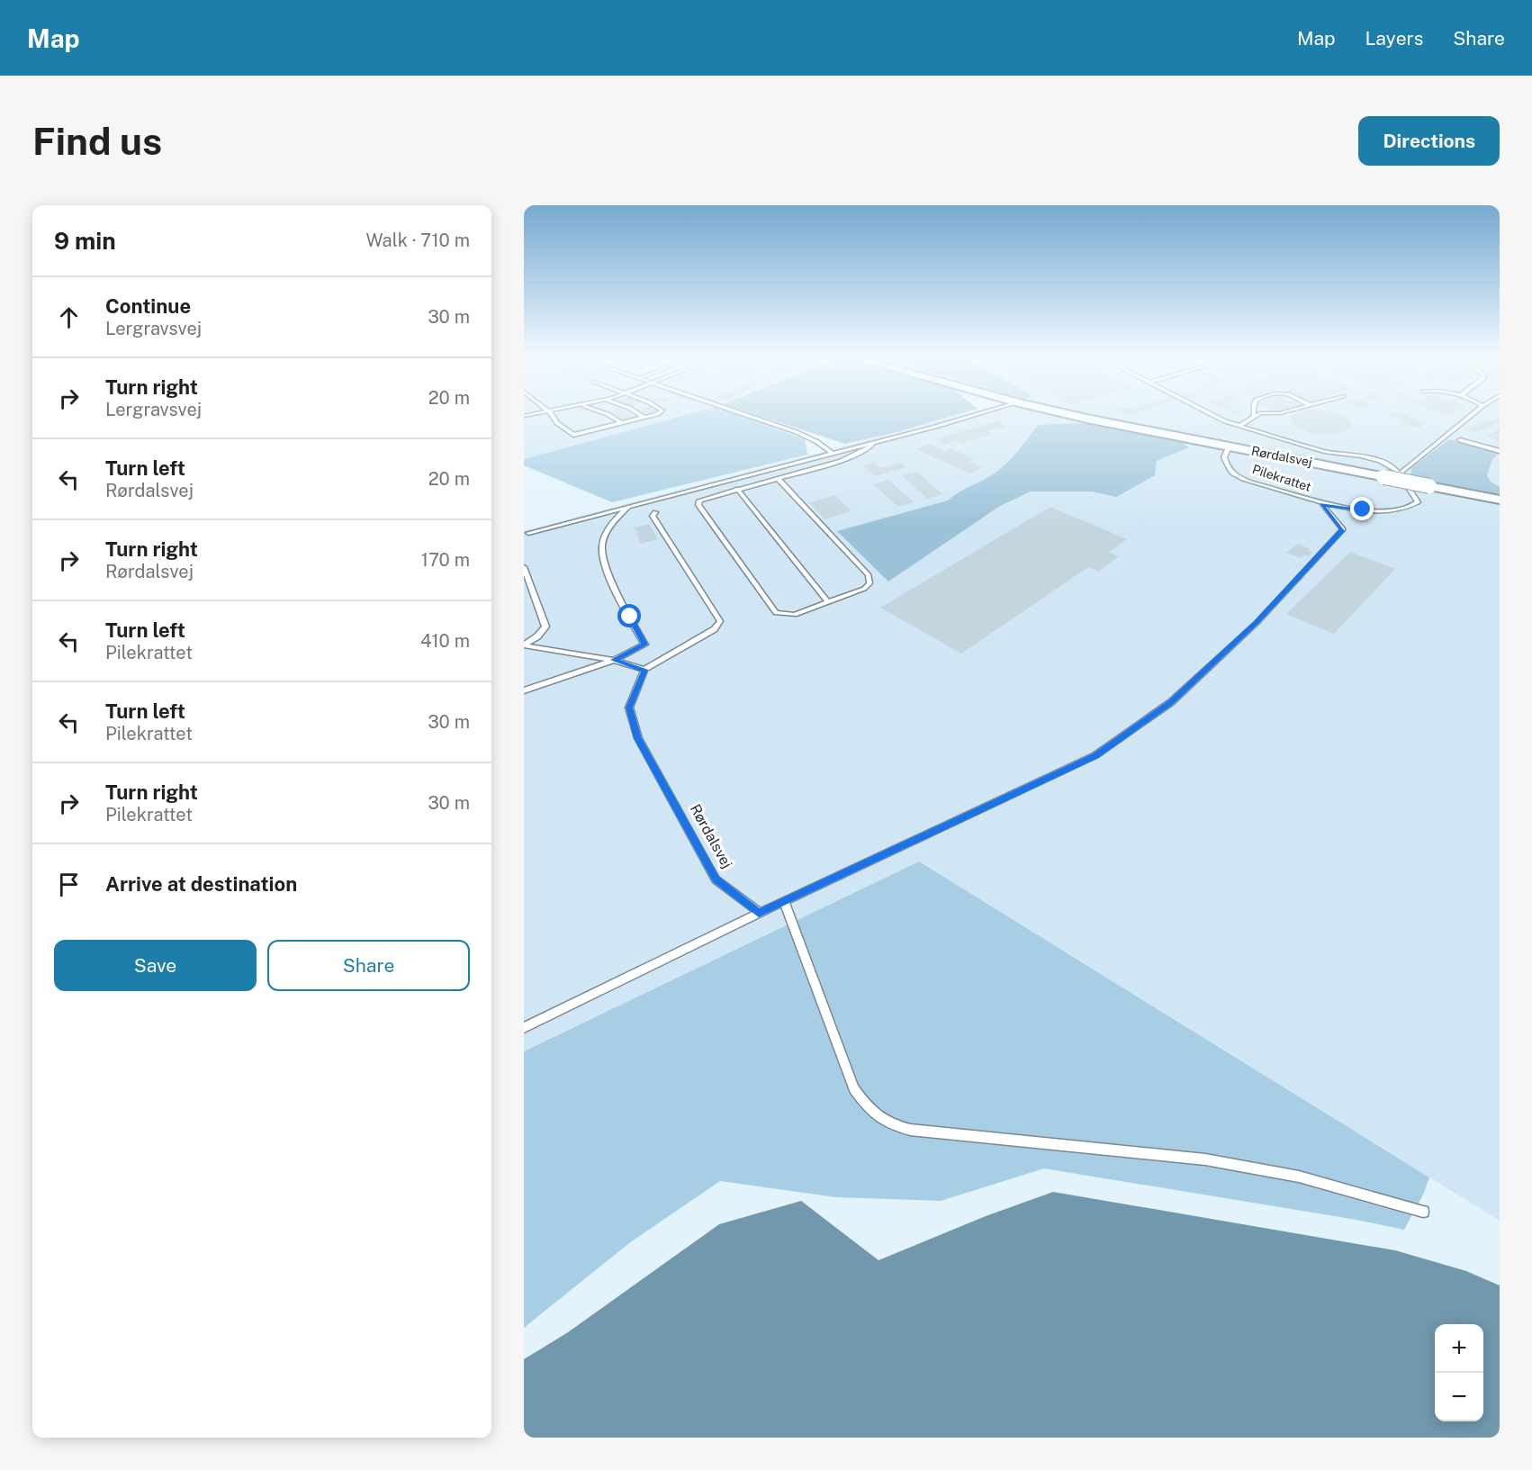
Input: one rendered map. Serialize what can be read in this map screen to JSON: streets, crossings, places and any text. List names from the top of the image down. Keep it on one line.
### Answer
{"streets":{"street":["Rørdalsvej"],"lane":["Pilekrattet"]},"crossings":[["Rørdalsvej","Pilekrattet"]],"page":{"header":"Map","nav":["Map","Layers","Share"],"buttons":["Directions",["Save","Share"]],"title":"Find us","heading":["9 min","Walk · 710 m"],"list":[["Continue","Lergravsvej","30 m"],["Turn right","Lergravsvej","20 m"],["Turn left","Rørdalsvej","20 m"],["Turn right","Rørdalsvej","170 m"],["Turn left","Pilekrattet","410 m"],["Turn left","Pilekrattet","30 m"],["Turn right","Pilekrattet","30 m"],"Arrive at destination"],"map_buttons":["+","−"]}}
